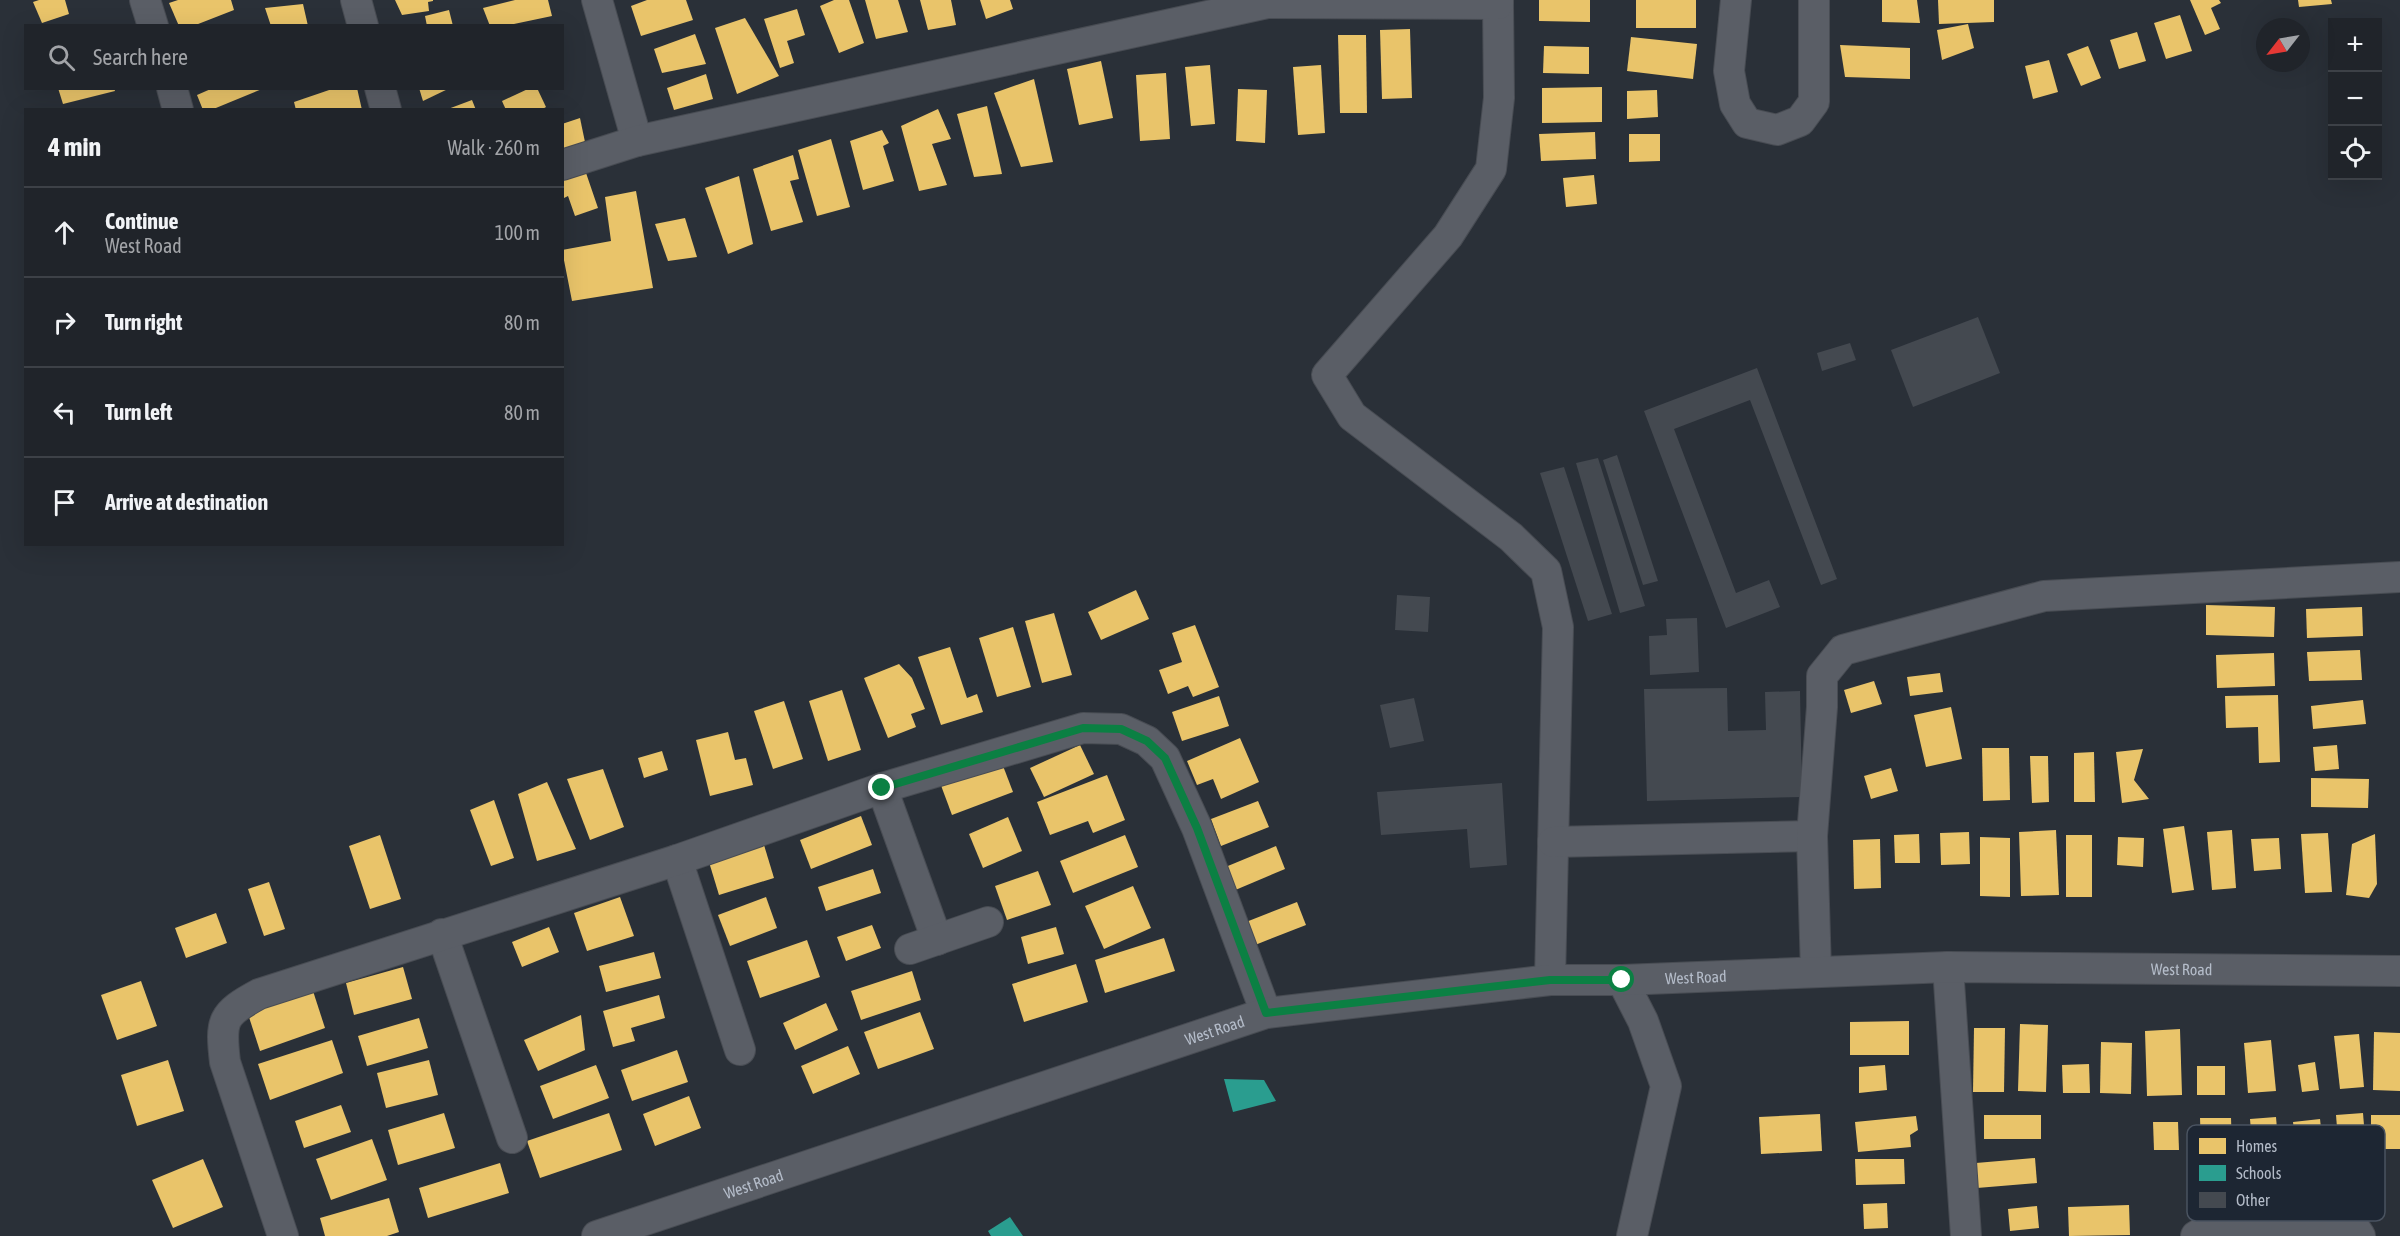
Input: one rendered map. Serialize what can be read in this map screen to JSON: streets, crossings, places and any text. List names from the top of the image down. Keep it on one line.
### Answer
{"streets":{"street":["West Road"]},"legend":["Homes","Schools","Other"],"north":"bottom left","page":{"map_buttons":["+","−"],"search":"Search here","heading":["4 min","Walk · 260 m"],"list":[["Continue","West Road","100 m"],["Turn right","80 m"],["Turn left","80 m"],"Arrive at destination"]}}
